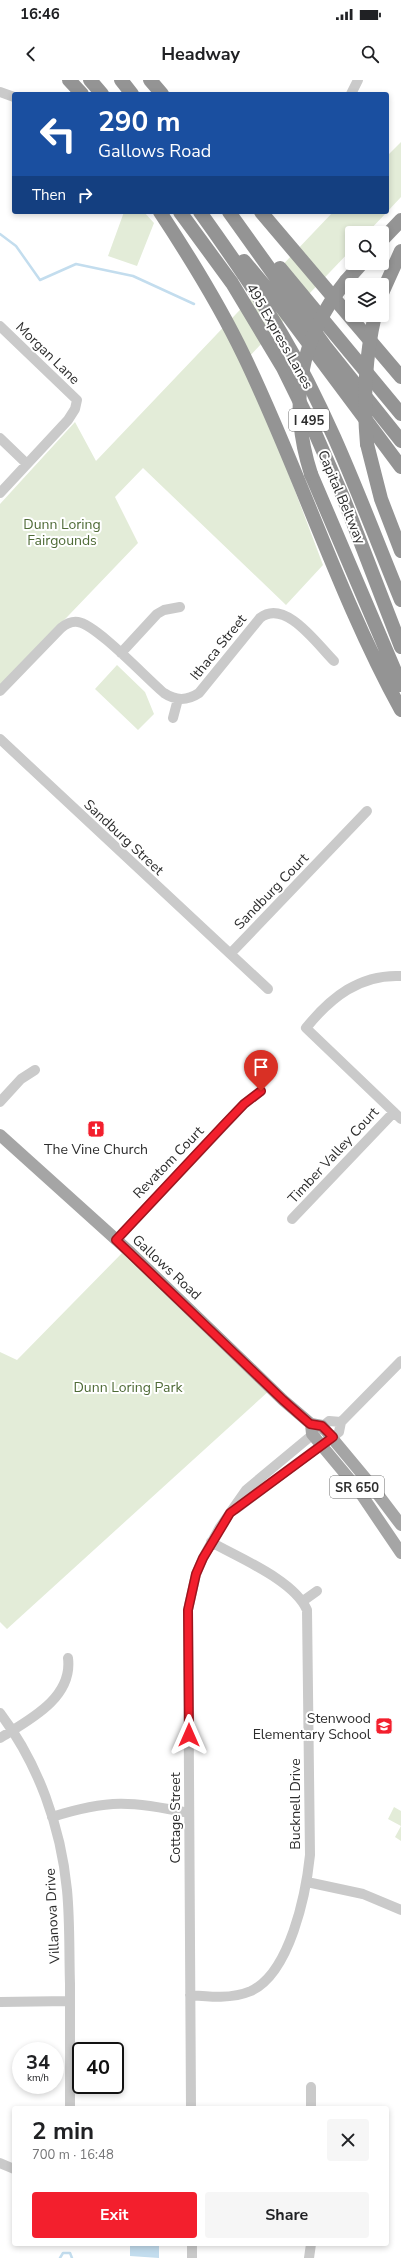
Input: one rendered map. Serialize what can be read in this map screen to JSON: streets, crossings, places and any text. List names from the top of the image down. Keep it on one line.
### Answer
{"streets":{"highway":["495 Express Lanes","I 495","Capital Beltway"],"main road":["Gallows Road","SR 650"],"street":["Morgan Lane","Ithaca Street","Sandburg Street","Sandburg Court","Timber Valley Court","Revatom Court","Bucknell Drive","Cottage Street","Villanova Drive"]},"crossings":[["Sandburg Street","Sandburg Court"],["Revatom Court","Gallows Road"],["Gallows Road","Cottage Street"],["Bucknell Drive","Cottage Street"]],"parks":["Dunn Loring Fairgounds","Dunn Loring Park"],"places":{"church":["The Vine Church"],"school or university":["Stenwood Elementary School"]},"page":{"status":"16:46","header":"Headway","turn":["290 m","Gallows Road"],"then":"Then","speed":"34 km/h","limit":"40","heading":["2 min","700 m · 16:48"],"buttons":["Exit","Share"]}}
